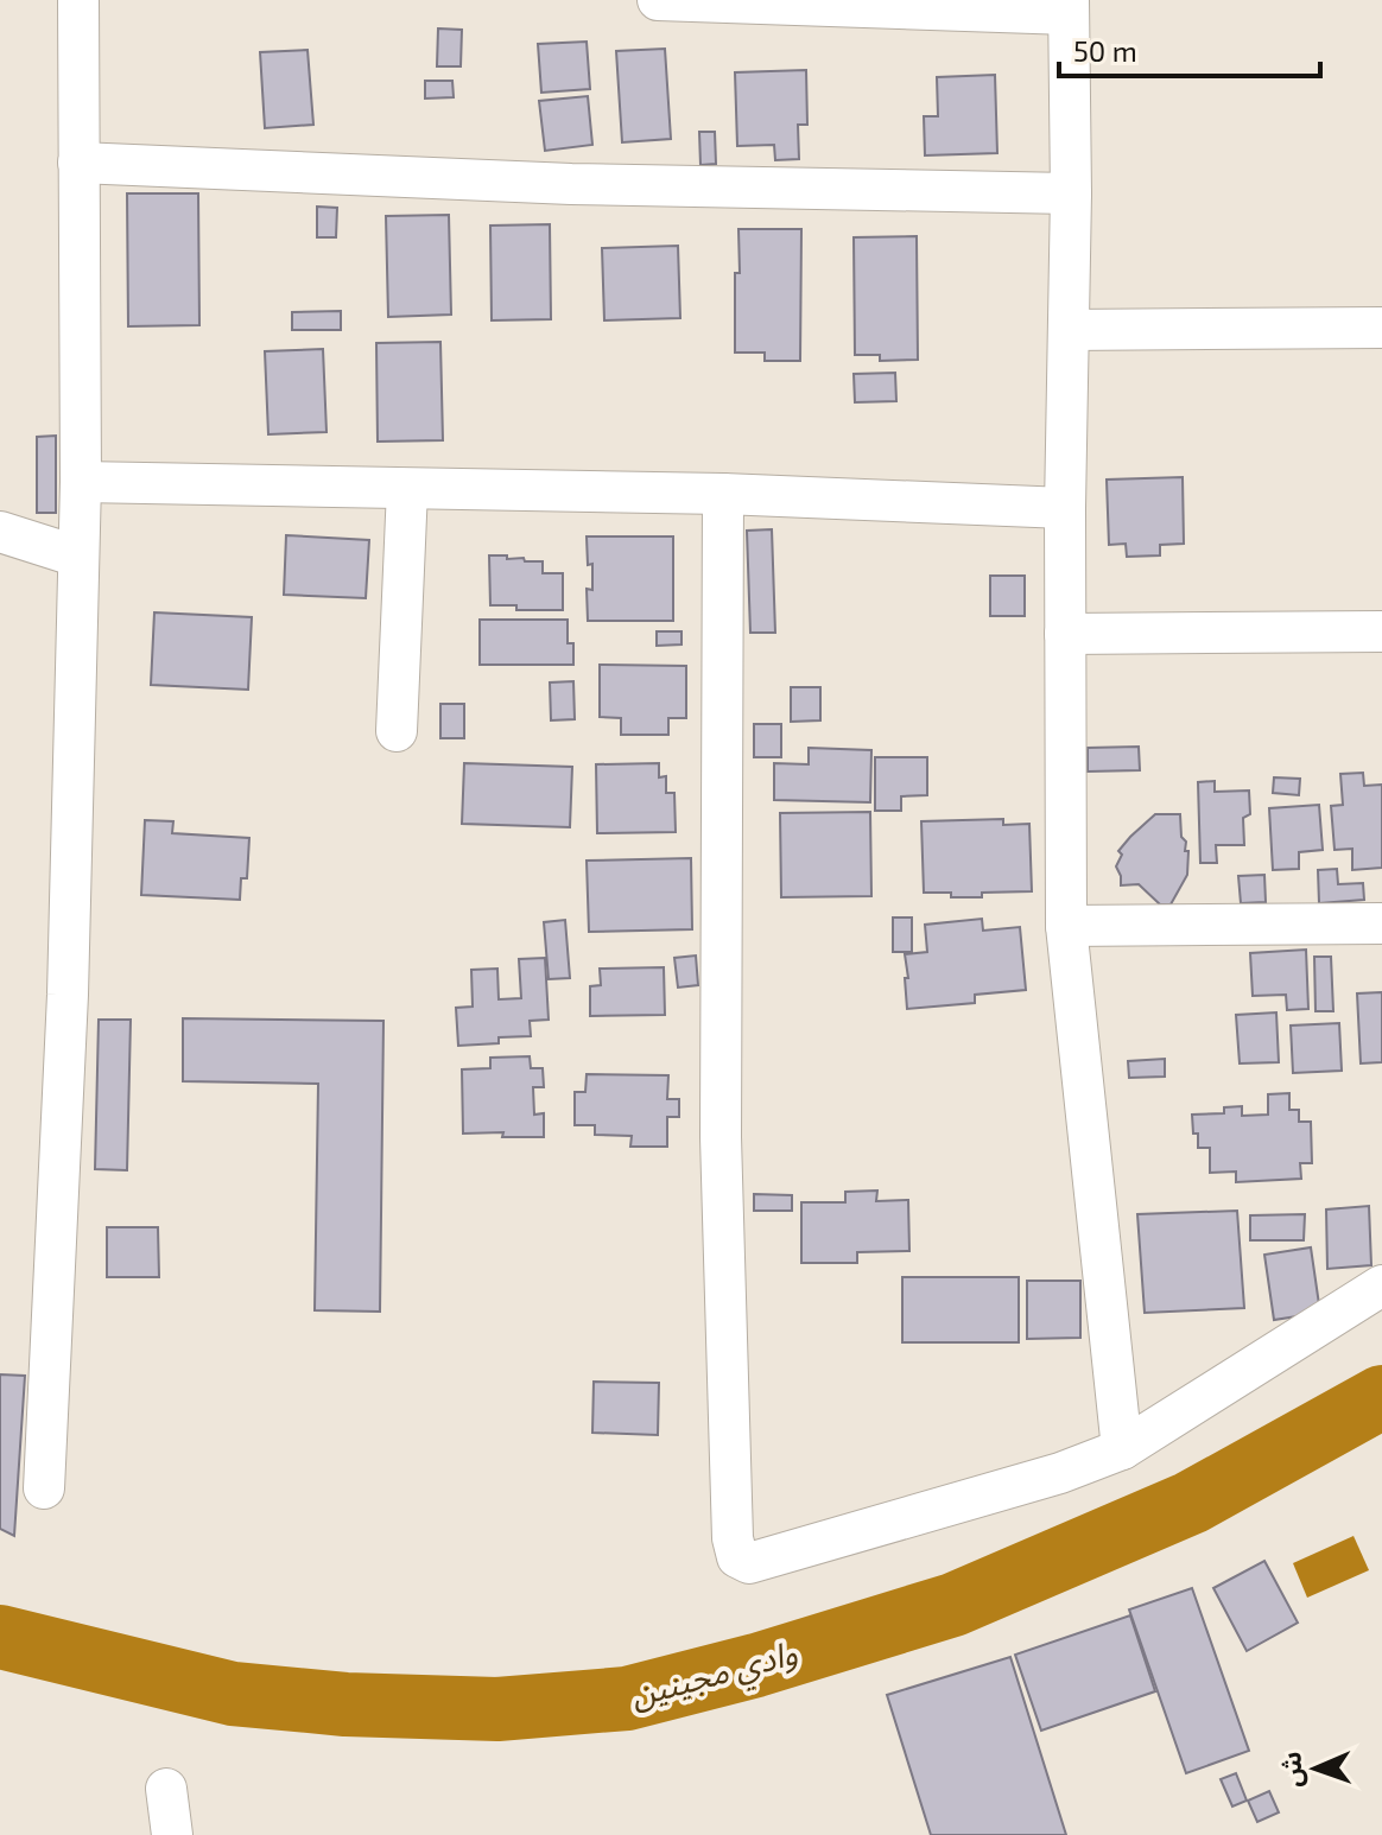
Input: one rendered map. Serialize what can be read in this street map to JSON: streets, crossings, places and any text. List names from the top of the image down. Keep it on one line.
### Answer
{"water":["وادي مجينين"],"scale_bar":"50 m","north":"left"}
